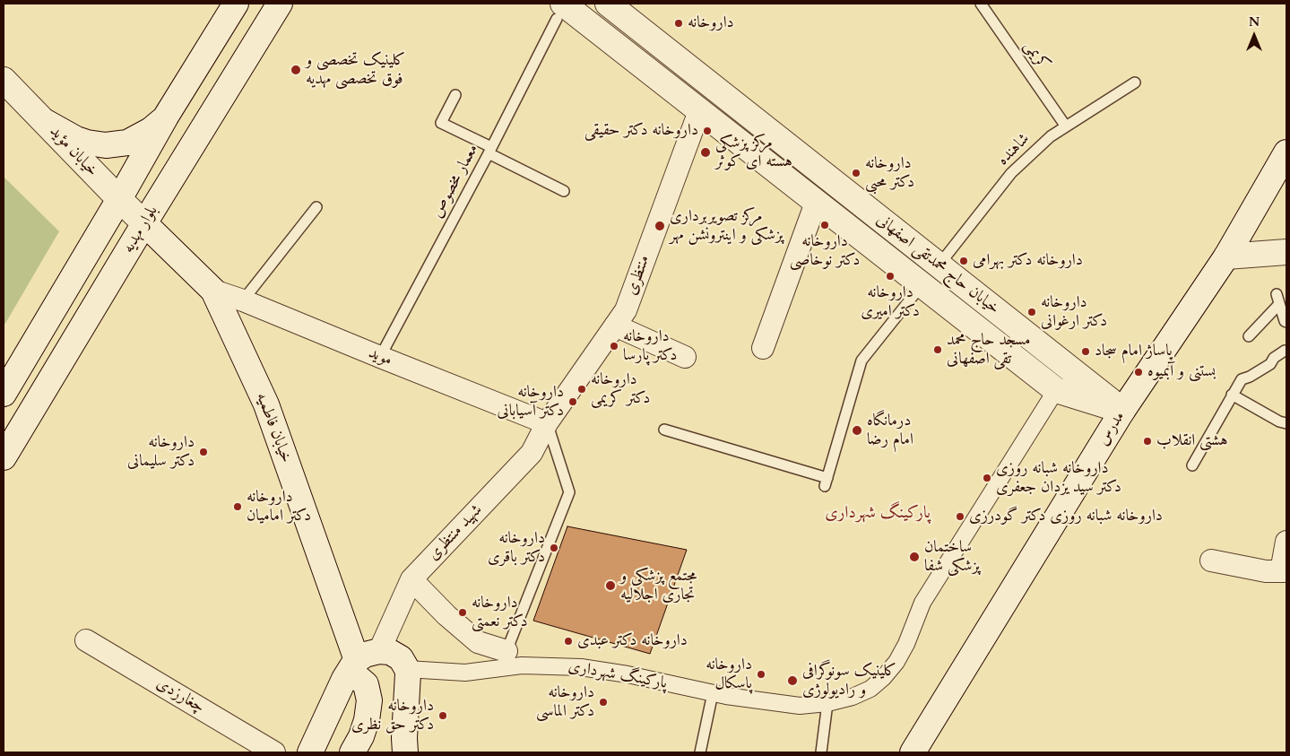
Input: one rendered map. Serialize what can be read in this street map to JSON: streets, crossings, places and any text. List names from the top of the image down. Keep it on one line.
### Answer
{"streets":{"main road":["خیابان مؤید","بلوار مهدیه","خیابان حاج محمدتقی اصفهانی","خیابان فاطمیه","مدرس"],"street":["منتظری","موید","شهید منتظری","پارکینگ شهرداری","چغارزدی"],"lane":["کریمی","شاهنده","معمار مخصوص"]},"crossings":[["کریمی","شاهنده"],["شاهنده","خیابان حاج محمدتقی اصفهانی"],["خیابان مؤید","بلوار مهدیه"],["خیابان مؤید","خیابان فاطمیه"],["معمار مخصوص","خیابان حاج محمدتقی اصفهانی"],["معمار مخصوص","موید"],["بلوار مهدیه","خیابان فاطمیه"],["خیابان حاج محمدتقی اصفهانی","منتظری"],["خیابان حاج محمدتقی اصفهانی","مدرس"],["خیابان حاج محمدتقی اصفهانی","پارکینگ شهرداری"],["منتظری","موید"],["منتظری","شهید منتظری"],["موید","خیابان فاطمیه"],["موید","شهید منتظری"]],"districts":["پارکینگ شهرداری"],"places":["داروخانه","کلینیک تخصصی و فوق تخصصی مهدیه","داروخانه دکتر حقیقی","مرکز پزشکی هسته ای کوثر","داروخانه دکتر محبی","داروخانه دکتر نوخاصی","مرکز تصویربرداری پزشکی و اینترونشن مهر","داروخانه دکتر بهرامی","داروخانه دکتر امیری","داروخانه دکتر ارغوانی","داروخانه دکتر پارسا","مسجد حاج محمد تقی اصفهانی","پاساژ امام سجاد","بستنی و آبمیوه","داروخانه دکتر کریمی","داروخانه دکتر آسیابانی","درمانگاه امام رضا","هشتی انقلاب","داروخانه دکتر سلیمانی","داروخانه شبانه روزی دکتر سید یزدان جعفری","داروخانه دکتر امامیان","داروخانه شبانه روزی دکتر گودرزی","داروخانه دکتر باقری","ساختمان پزشکی شفا","مجتمع پزشکی و تجاری اجلالیه","داروخانه دکتر نعمتی","داروخانه دکتر عبدی","داروخانه پاسکال","کلینیک سونوگرافی و رادیولوژی","داروخانه دکتر الماسی","داروخانه دکتر حق نظری"],"north":"top"}
